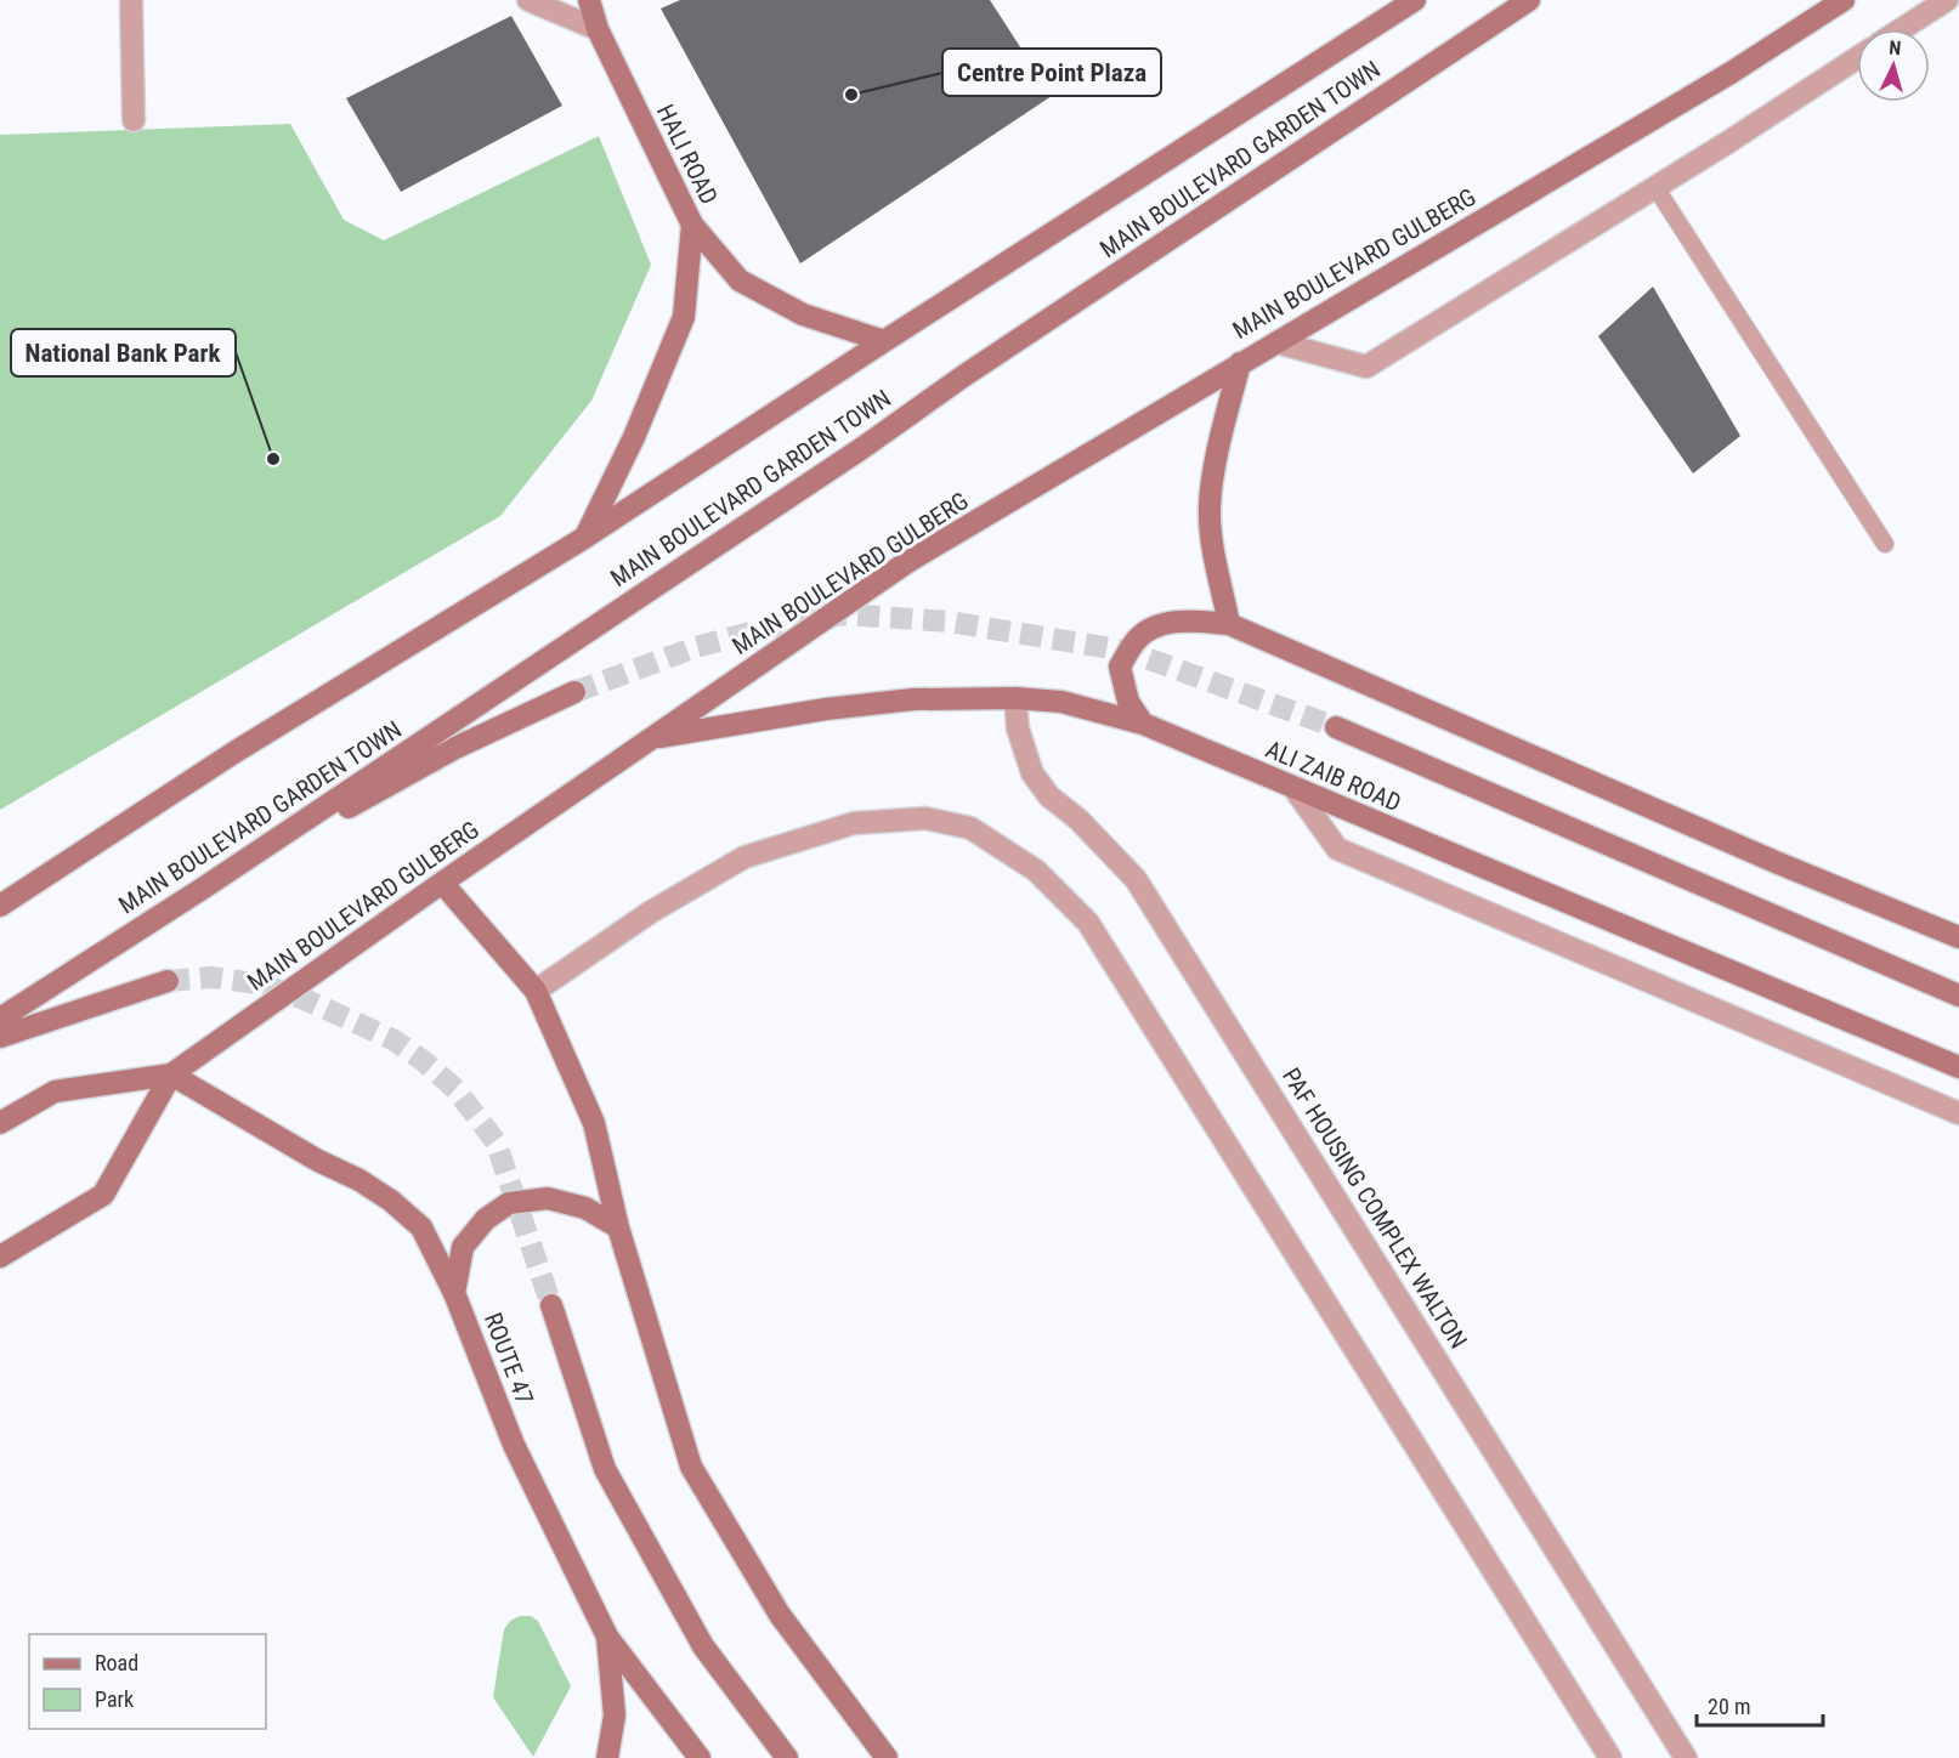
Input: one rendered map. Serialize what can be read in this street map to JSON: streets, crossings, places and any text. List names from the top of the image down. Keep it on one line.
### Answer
{"streets":{"main road":["HALI ROAD","MAIN BOULEVARD GARDEN TOWN","MAIN BOULEVARD GULBERG","ALI ZAIB ROAD","ROUTE 47"],"street":["PAF HOUSING COMPLEX WALTON"]},"crossings":[["MAIN BOULEVARD GULBERG","ALI ZAIB ROAD"],["MAIN BOULEVARD GULBERG","ROUTE 47"],["ALI ZAIB ROAD","PAF HOUSING COMPLEX WALTON"]],"places":["Centre Point Plaza","National Bank Park"],"legend":["Road","Park"],"scale_bar":"20 m","north":"top"}
